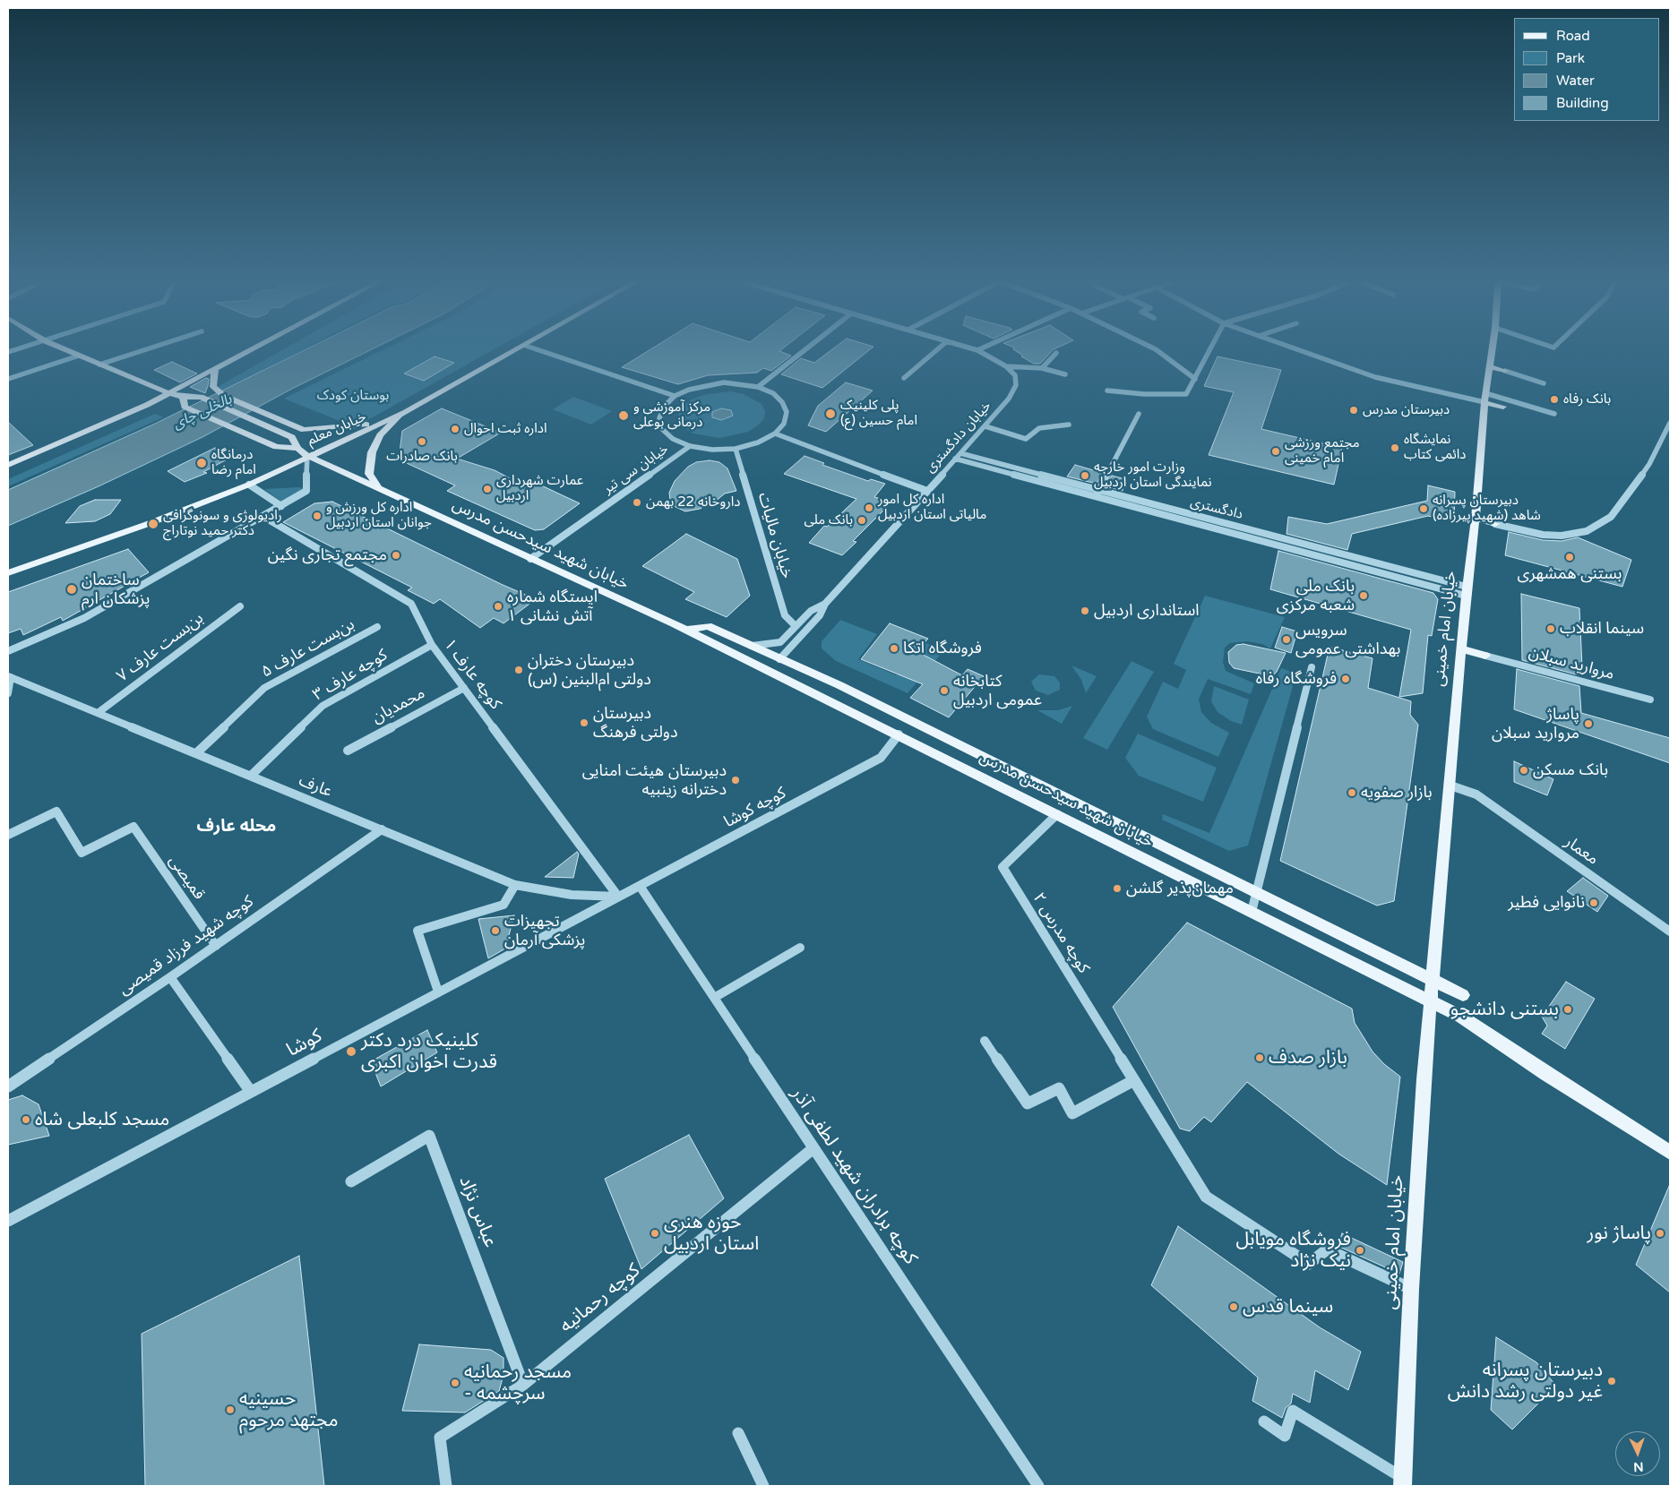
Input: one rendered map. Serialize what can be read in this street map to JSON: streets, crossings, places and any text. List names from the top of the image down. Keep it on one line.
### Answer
{"streets":{"main road":["خیابان معلم","خیابان شهید سیدحسن مدرس","خیابان امام خمینی"],"street":["خیابان دادگستری","خیابان سی تیر","دادگستری","خیابان مالیات","بن‌بست عارف ۷","بن‌بست عارف ۵","مروارید سبلان","کوچه عارف ۱","کوچه عارف ۳","محمدیان","عارف","کوچه کوشا","معمار","قمیصی","کوچه مدرس ۲","کوچه شهید فرزاد قمیصی","کوشا","کوچه برادران شهید لطفی آذر","عباس نژاد","کوچه رحمانیه"]},"crossings":[["خیابان معلم","خیابان شهید سیدحسن مدرس"],["خیابان دادگستری","دادگستری"],["خیابان دادگستری","خیابان مالیات"],["خیابان دادگستری","خیابان شهید سیدحسن مدرس"],["خیابان سی تیر","خیابان شهید سیدحسن مدرس"],["دادگستری","خیابان امام خمینی"],["خیابان شهید سیدحسن مدرس","خیابان امام خمینی"],["خیابان شهید سیدحسن مدرس","کوچه کوشا"],["خیابان شهید سیدحسن مدرس","کوچه مدرس ۲"],["خیابان امام خمینی","معمار"],["بن‌بست عارف ۷","عارف"],["بن‌بست عارف ۵","عارف"],["کوچه عارف ۱","کوچه عارف ۳"],["کوچه عارف ۱","محمدیان"],["کوچه عارف ۱","عارف"],["کوچه عارف ۱","کوچه کوشا"],["کوچه عارف ۱","کوشا"],["کوچه عارف ۳","عارف"],["عارف","کوچه کوشا"],["عارف","کوچه شهید فرزاد قمیصی"],["عارف","کوشا"],["کوچه کوشا","کوشا"],["کوچه کوشا","کوچه برادران شهید لطفی آذر"],["قمیصی","کوچه شهید فرزاد قمیصی"],["کوچه برادران شهید لطفی آذر","کوچه رحمانیه"],["عباس نژاد","کوچه رحمانیه"]],"districts":["محله عارف"],"water":["بالخلی چای"],"parks":["بوستان کودک"],"places":["بانک رفاه","دبیرستان مدرس","پلی کلینیک امام حسین (ع)","مرکز آموزشی و درمانی بوعلی","اداره ثبت احوال","بانک صادرات","نمایشگاه دائمی کتاب","مجتمع ورزشی امام خمینی","درمانگاه امام رضا","وزارت امور خارجه نمایندگی استان اردبیل","عمارت شهرداری اردبیل","داروخانه 22 بهمن","اداره کل امور مالیاتی استان اردبیل","دبیرستان پسرانه شاهد (شهید پیرزاده)","اداره کل ورزش و جوانان استان اردبیل","بانک ملی","رادیولوژی و سونوگرافی دکتر حمید نوتاراج","مجتمع تجاری نگین","بستنی همشهری","ساختمان پزشکان ارم","بانک ملی شعبه مرکزی","ایستگاه شماره ۱ آتش نشانی","استانداری اردبیل","سینما انقلاب","سرویس بهداشتی عمومی","فروشگاه اتکا","دبیرستان دختران دولتی ام‌البنین (س)","فروشگاه رفاه","کتابخانه عمومی اردبیل","دبیرستان دولتی فرهنگ","پاساژ مروارید سبلان","بانک مسکن","دبیرستان هیئت امنایی دخترانه زینبیه","بازار صفویه","مهمان‌پذیر گلشن","نانوایی فطیر","تجهیزات پزشکی آرمان","بستنی دانشجو","کلینیک درد دکتر قدرت اخوان اکبری","بازار صدف","مسجد کلبعلی شاه","حوزه هنری استان اردبیل","پاساژ نور","فروشگاه مویابل نیک نژاد","سینما قدس","دبیرستان پسرانه غیر دولتی رشد دانش","مسجد رحمانیه - سرچشمه","حسینیه مجتهد مرحوم"],"legend":["Road","Park","Water","Building"],"north":"bottom"}
